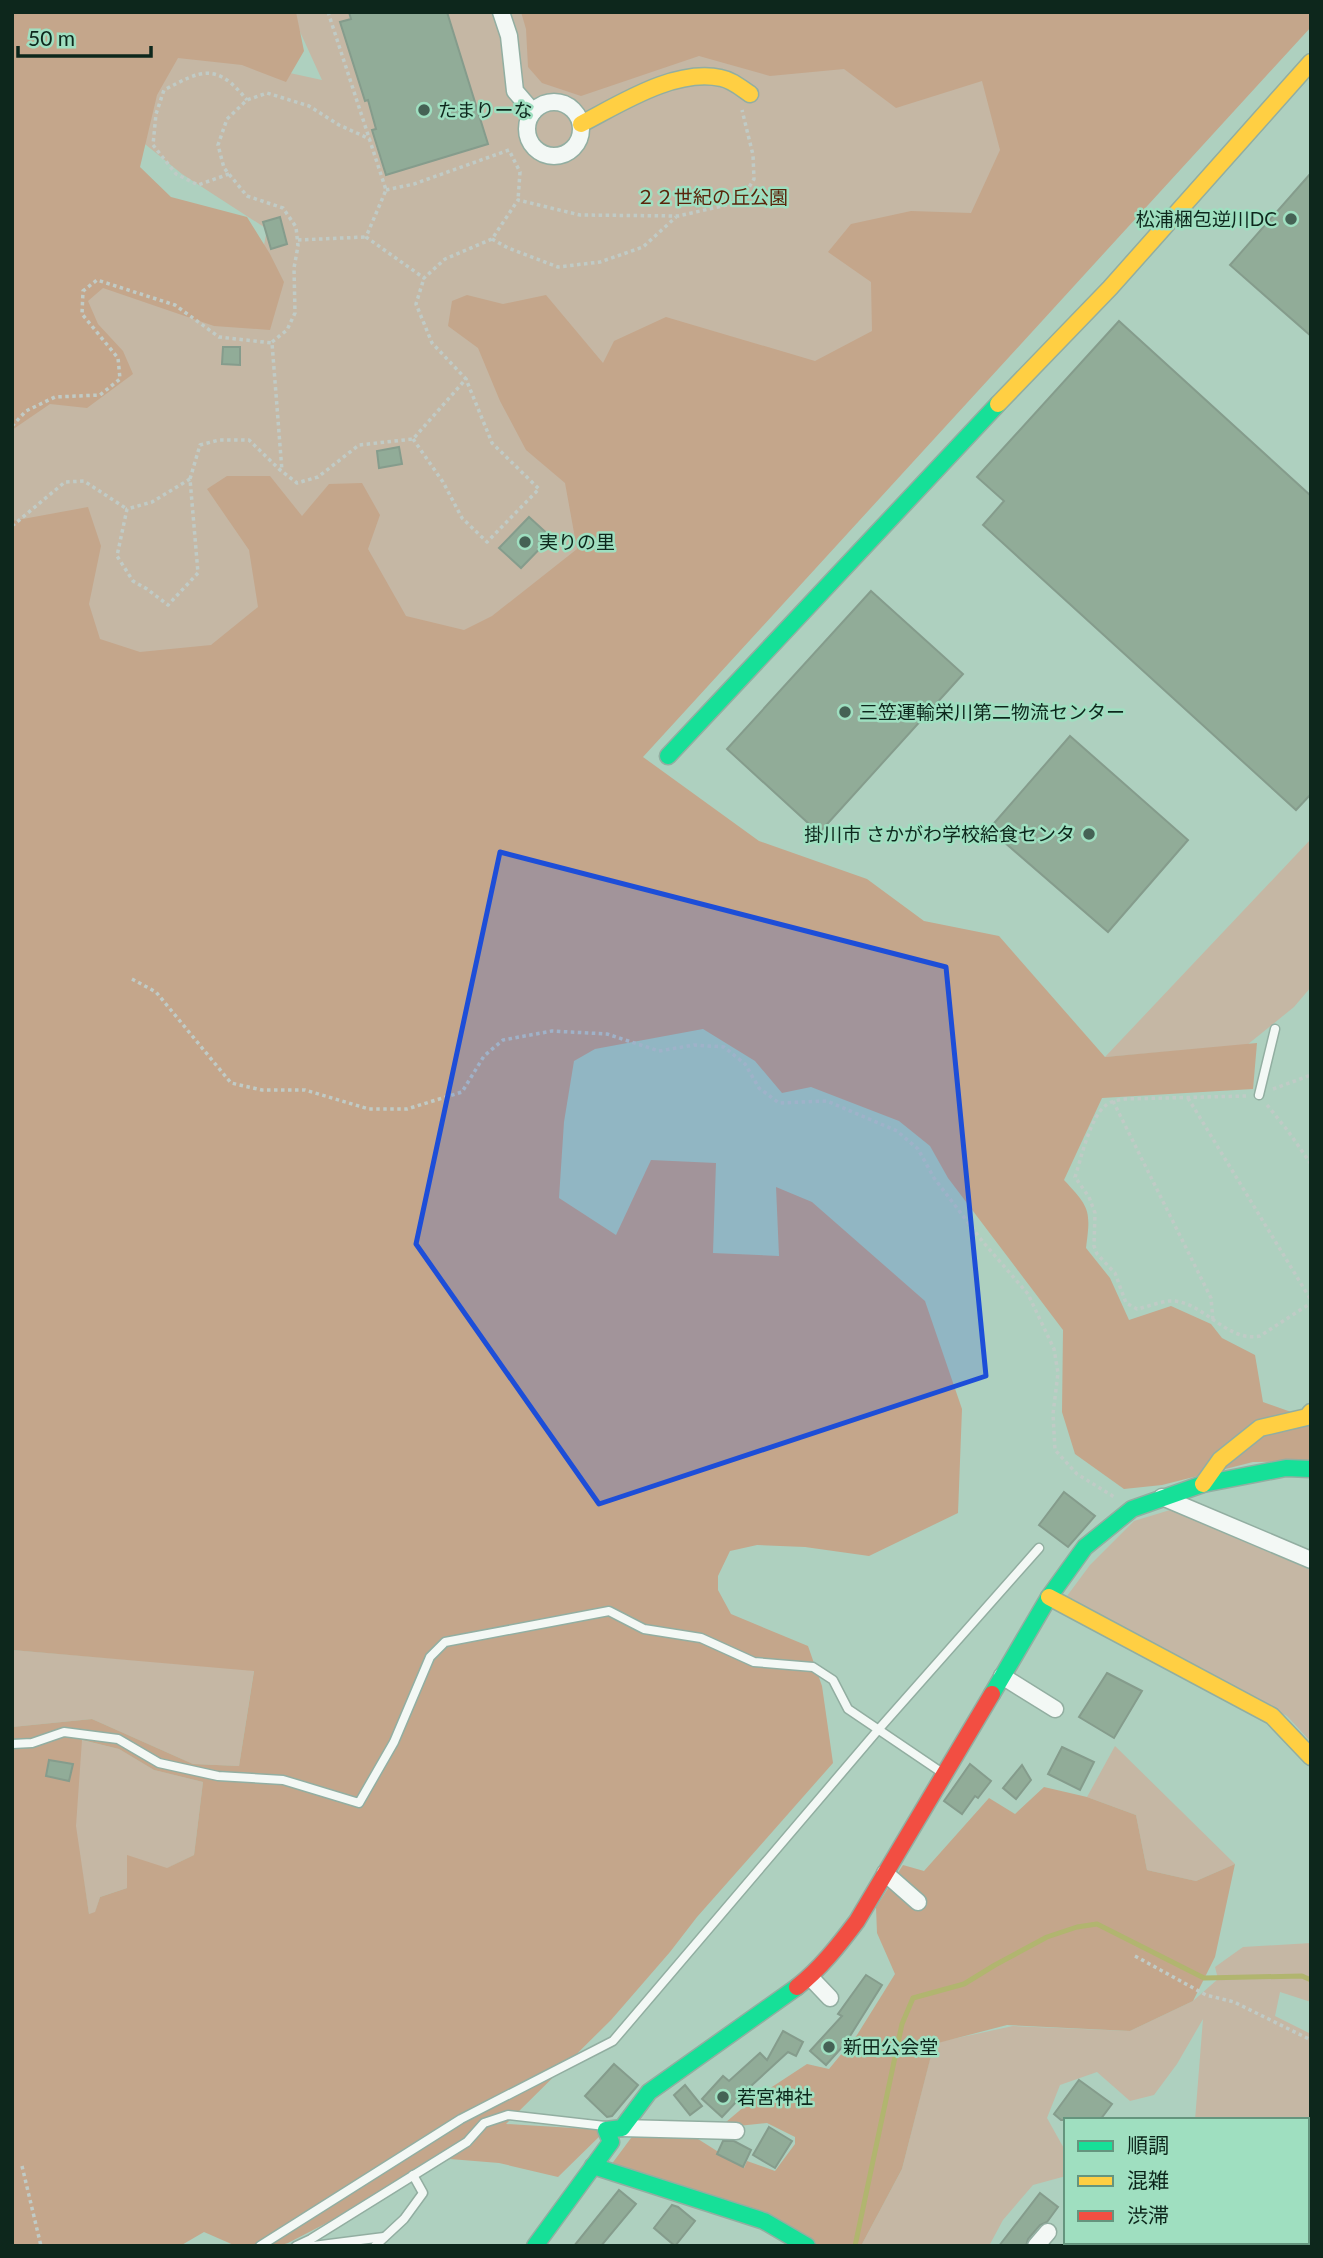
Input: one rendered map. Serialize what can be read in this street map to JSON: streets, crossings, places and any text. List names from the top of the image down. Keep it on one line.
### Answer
{"parks":["２２世紀の丘公園"],"places":["たまりーな","松浦梱包逆川DC","実りの里","三笠運輸栄川第二物流センター","掛川市 さかがわ学校給食センタ","新田公会堂","若宮神社"],"legend":["順調","混雑","渋滞"],"scale_bar":"50 m"}
